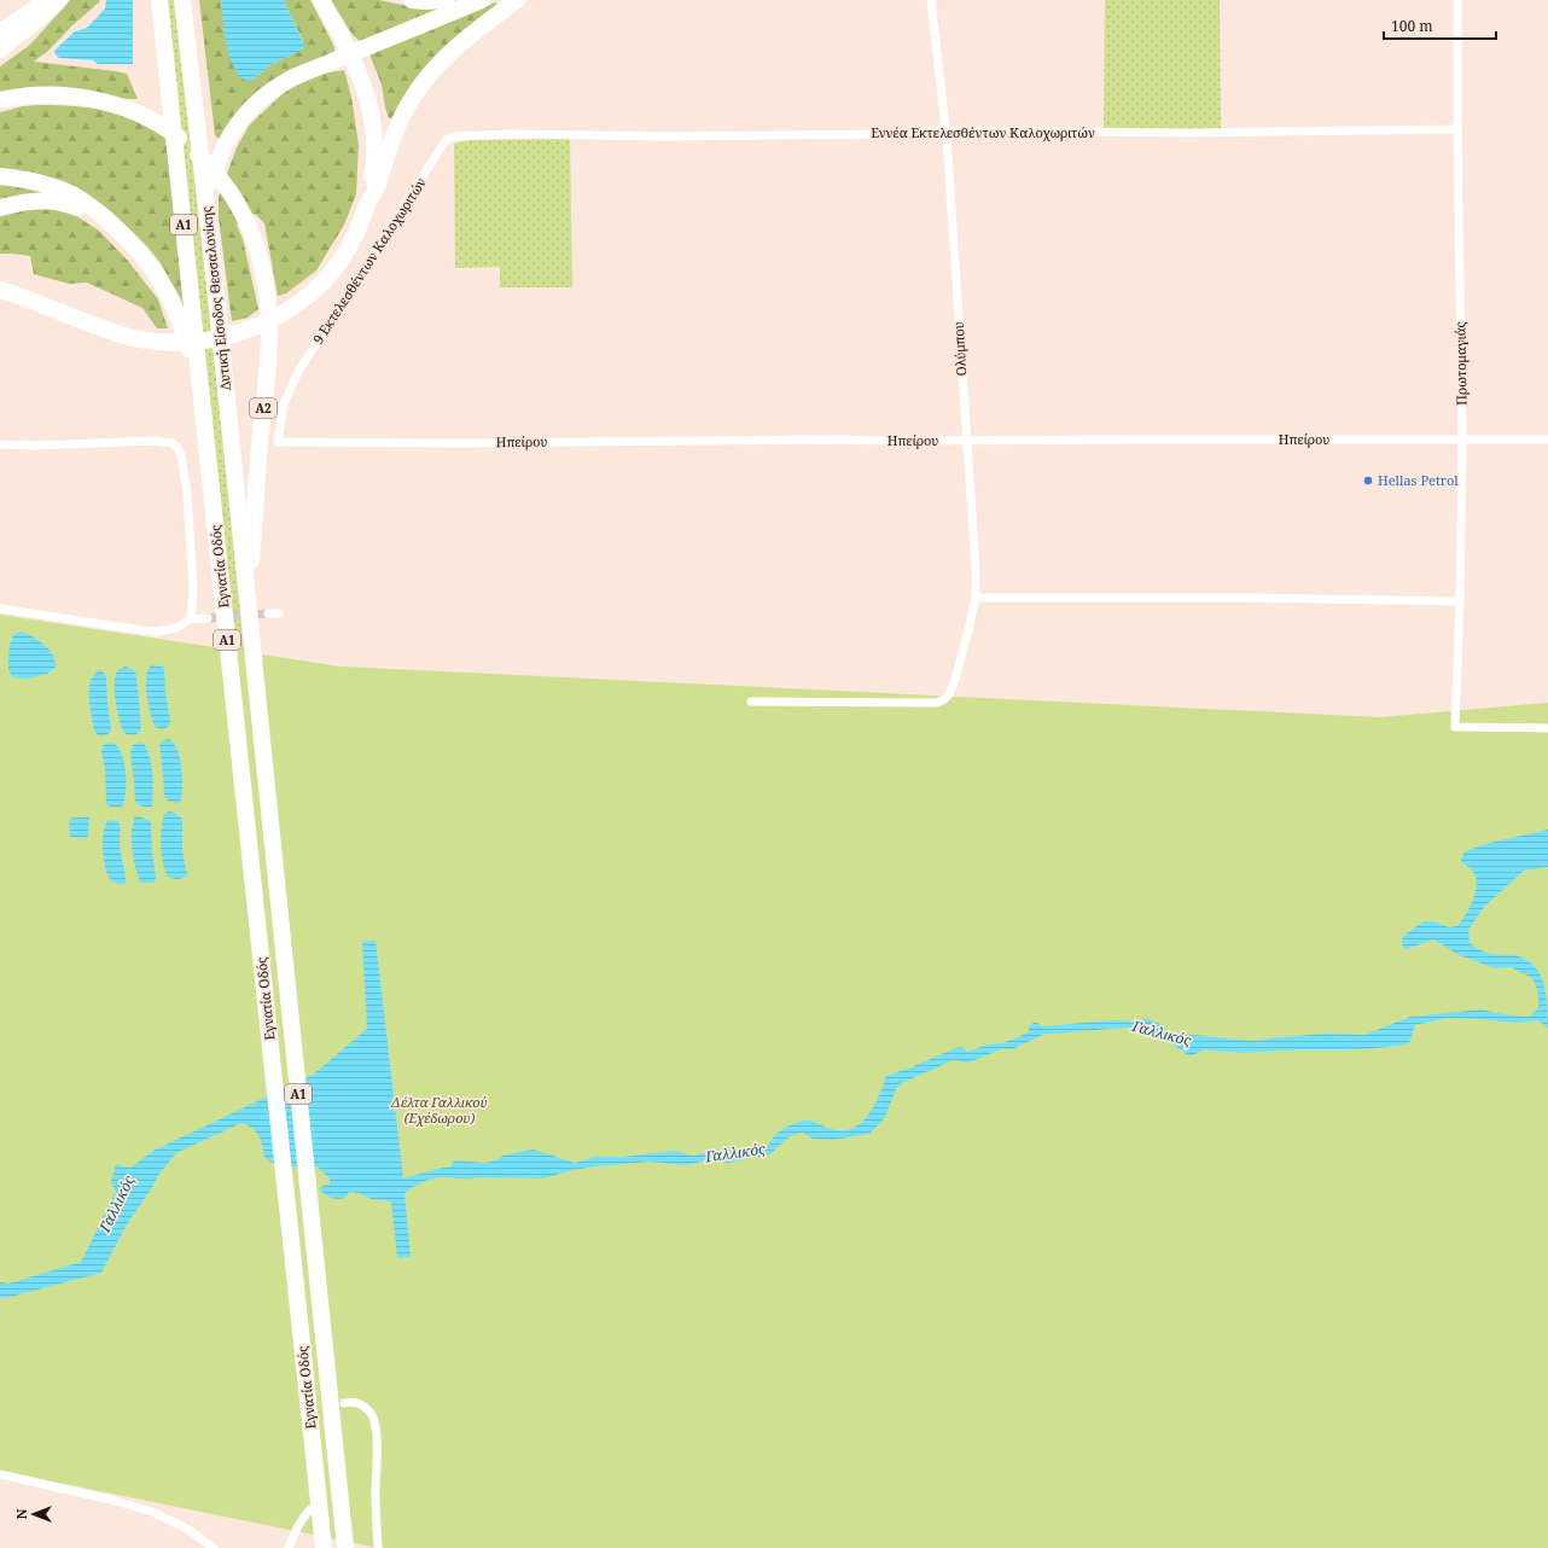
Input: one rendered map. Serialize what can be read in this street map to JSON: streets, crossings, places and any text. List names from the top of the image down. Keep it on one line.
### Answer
{"streets":{"highway":["Α1","Δυτική Είσοδος Θεσσαλονίκης","Α2","Εγνατία Οδός"],"street":["Εννέα Εκτελεσθέντων Καλοχωριτών","9 Εκτελεσθέντων Καλοχωριτών","Ολύμπου","Πρωτομαγιάς","Ηπείρου"]},"crossings":[["Εννέα Εκτελεσθέντων Καλοχωριτών","9 Εκτελεσθέντων Καλοχωριτών"],["Εννέα Εκτελεσθέντων Καλοχωριτών","Ολύμπου"],["Εννέα Εκτελεσθέντων Καλοχωριτών","Πρωτομαγιάς"],["9 Εκτελεσθέντων Καλοχωριτών","Ηπείρου"],["Δυτική Είσοδος Θεσσαλονίκης","Α2"],["Δυτική Είσοδος Θεσσαλονίκης","Εγνατία Οδός"],["Ολύμπου","Ηπείρου"],["Πρωτομαγιάς","Ηπείρου"],["Α2","Εγνατία Οδός"]],"water":["Γαλλικός"],"parks":["Δέλτα Γαλλικού (Εχέδωρου)"],"places":["Hellas Petrol"],"scale_bar":"100 m","north":"left"}
